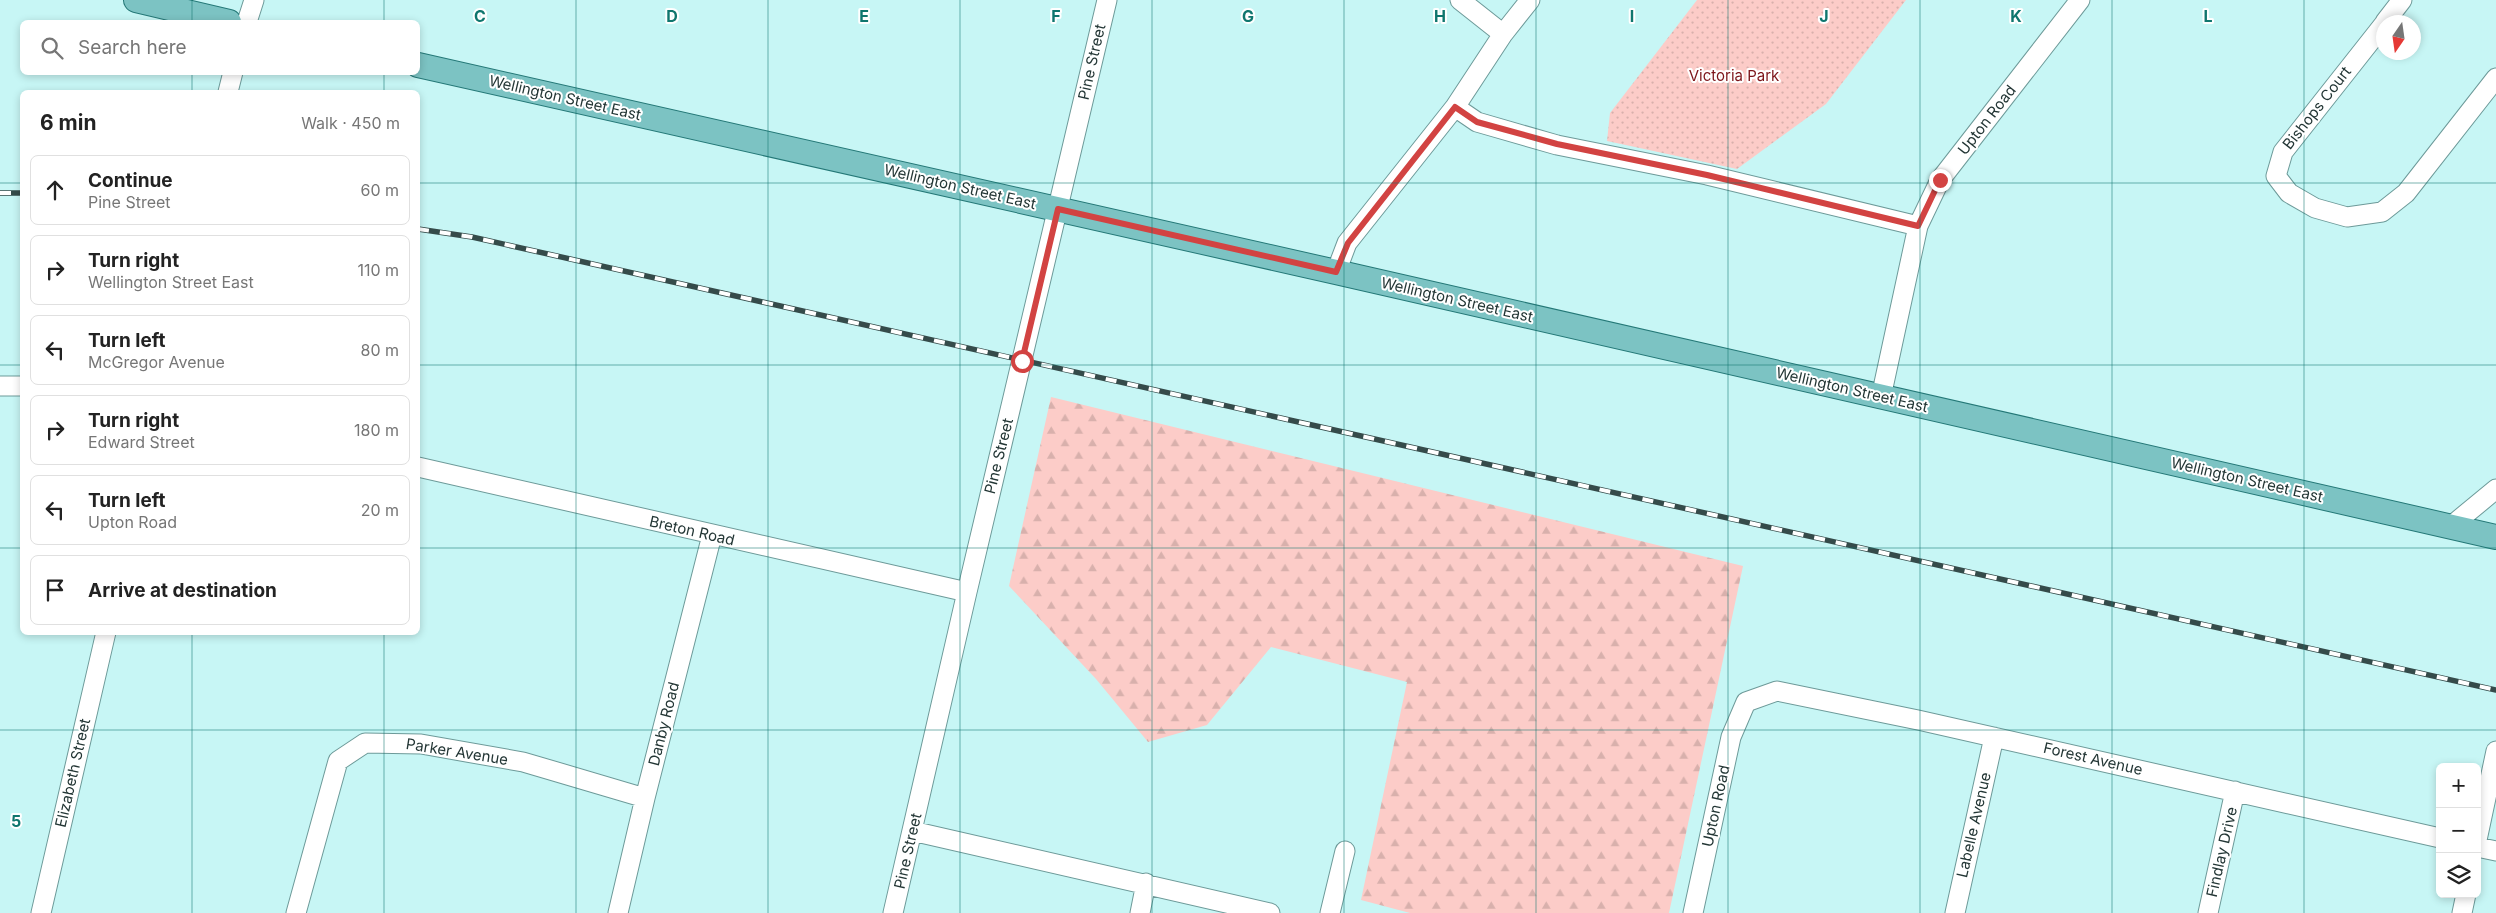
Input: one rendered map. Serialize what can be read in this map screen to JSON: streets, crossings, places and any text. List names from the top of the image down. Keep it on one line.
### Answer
{"streets":{"main road":["Wellington Street East"],"street":["Pine Street","Bishops Court","Upton Road","Breton Road","Danby Road","Parker Avenue","Forest Avenue","Elizabeth Street","Labelle Avenue","Findlay Drive"]},"crossings":[["Pine Street","Wellington Street East"],["Pine Street","Breton Road"],["Wellington Street East","Upton Road"],["Upton Road","Forest Avenue"],["Breton Road","Danby Road"],["Danby Road","Parker Avenue"],["Forest Avenue","Labelle Avenue"],["Forest Avenue","Findlay Drive"]],"parks":["Victoria Park"],"north":"bottom","page":{"search":"Search here","heading":["6 min","Walk · 450 m"],"list":[["Continue","Pine Street","60 m"],["Turn right","Wellington Street East","110 m"],["Turn left","McGregor Avenue","80 m"],["Turn right","Edward Street","180 m"],["Turn left","Upton Road","20 m"],"Arrive at destination"],"map_buttons":["+","−"]},"grid":{"columns":["C","D","E","F","G","H","I","J","K","L"],"rows":["5"]}}
